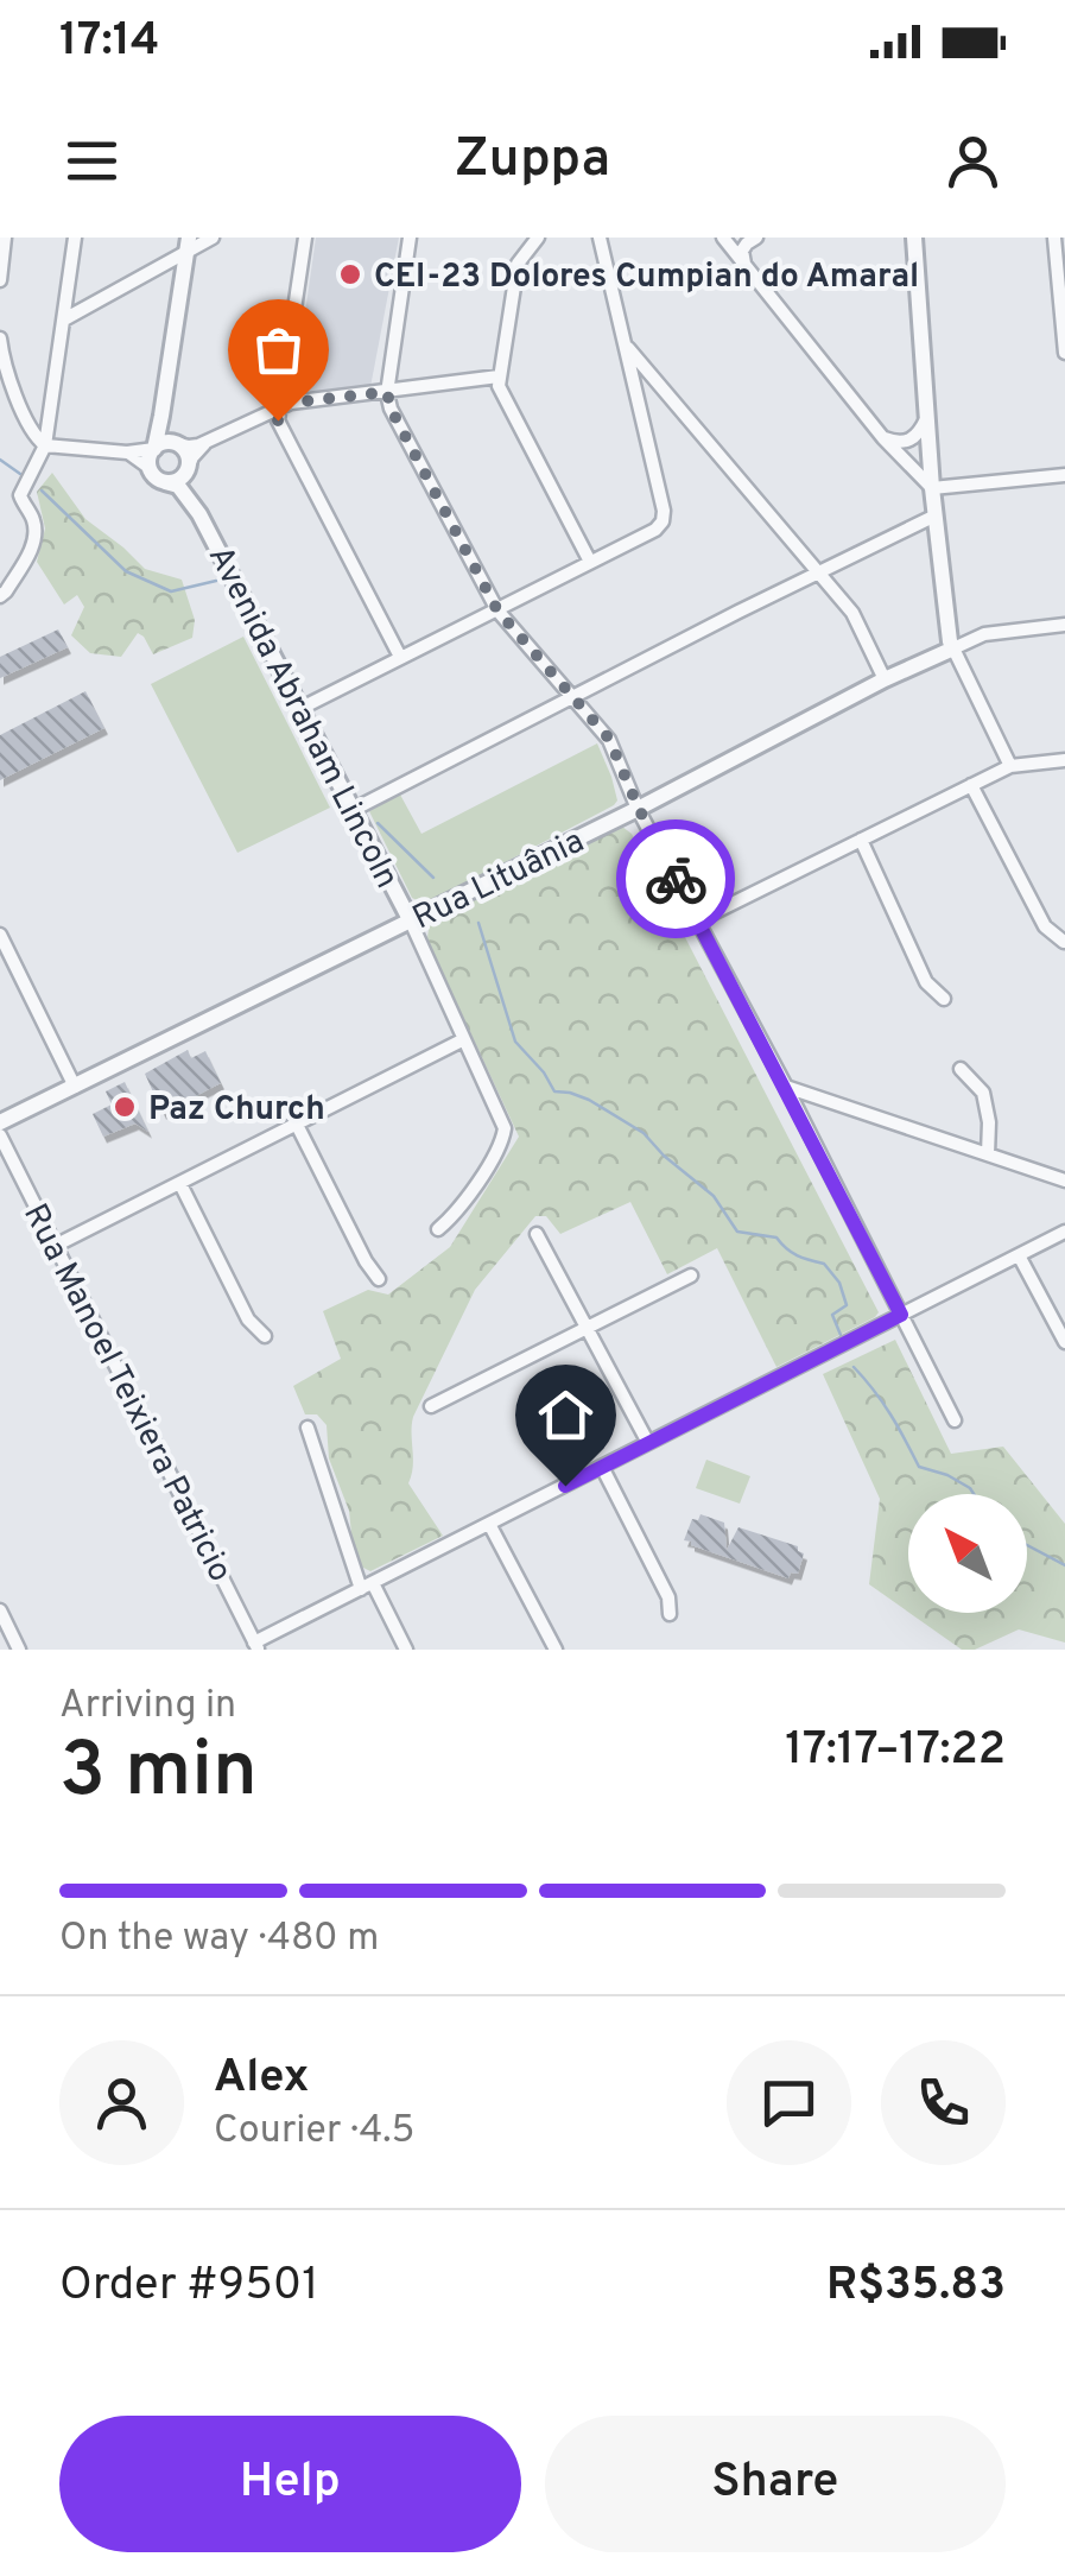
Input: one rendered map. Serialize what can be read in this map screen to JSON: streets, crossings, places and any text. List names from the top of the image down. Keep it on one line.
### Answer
{"streets":{"street":["Avenida Abraham Lincoln","Rua Lituânia","Rua Manoel Teixiera Patricio"]},"crossings":[["Avenida Abraham Lincoln","Rua Lituânia"]],"places":["CEI-23 Dolores Cumpian do Amaral","Paz Church"],"north":"top left","page":{"status":"17:14","header":"Zuppa","heading":["3 min","Arriving in","17:17–17:22"],"panel":["Alex","Courier · 4.5","Order #9501","R$35.83"],"bar":"On the way · 480 m","buttons":["Help","Share"]}}
